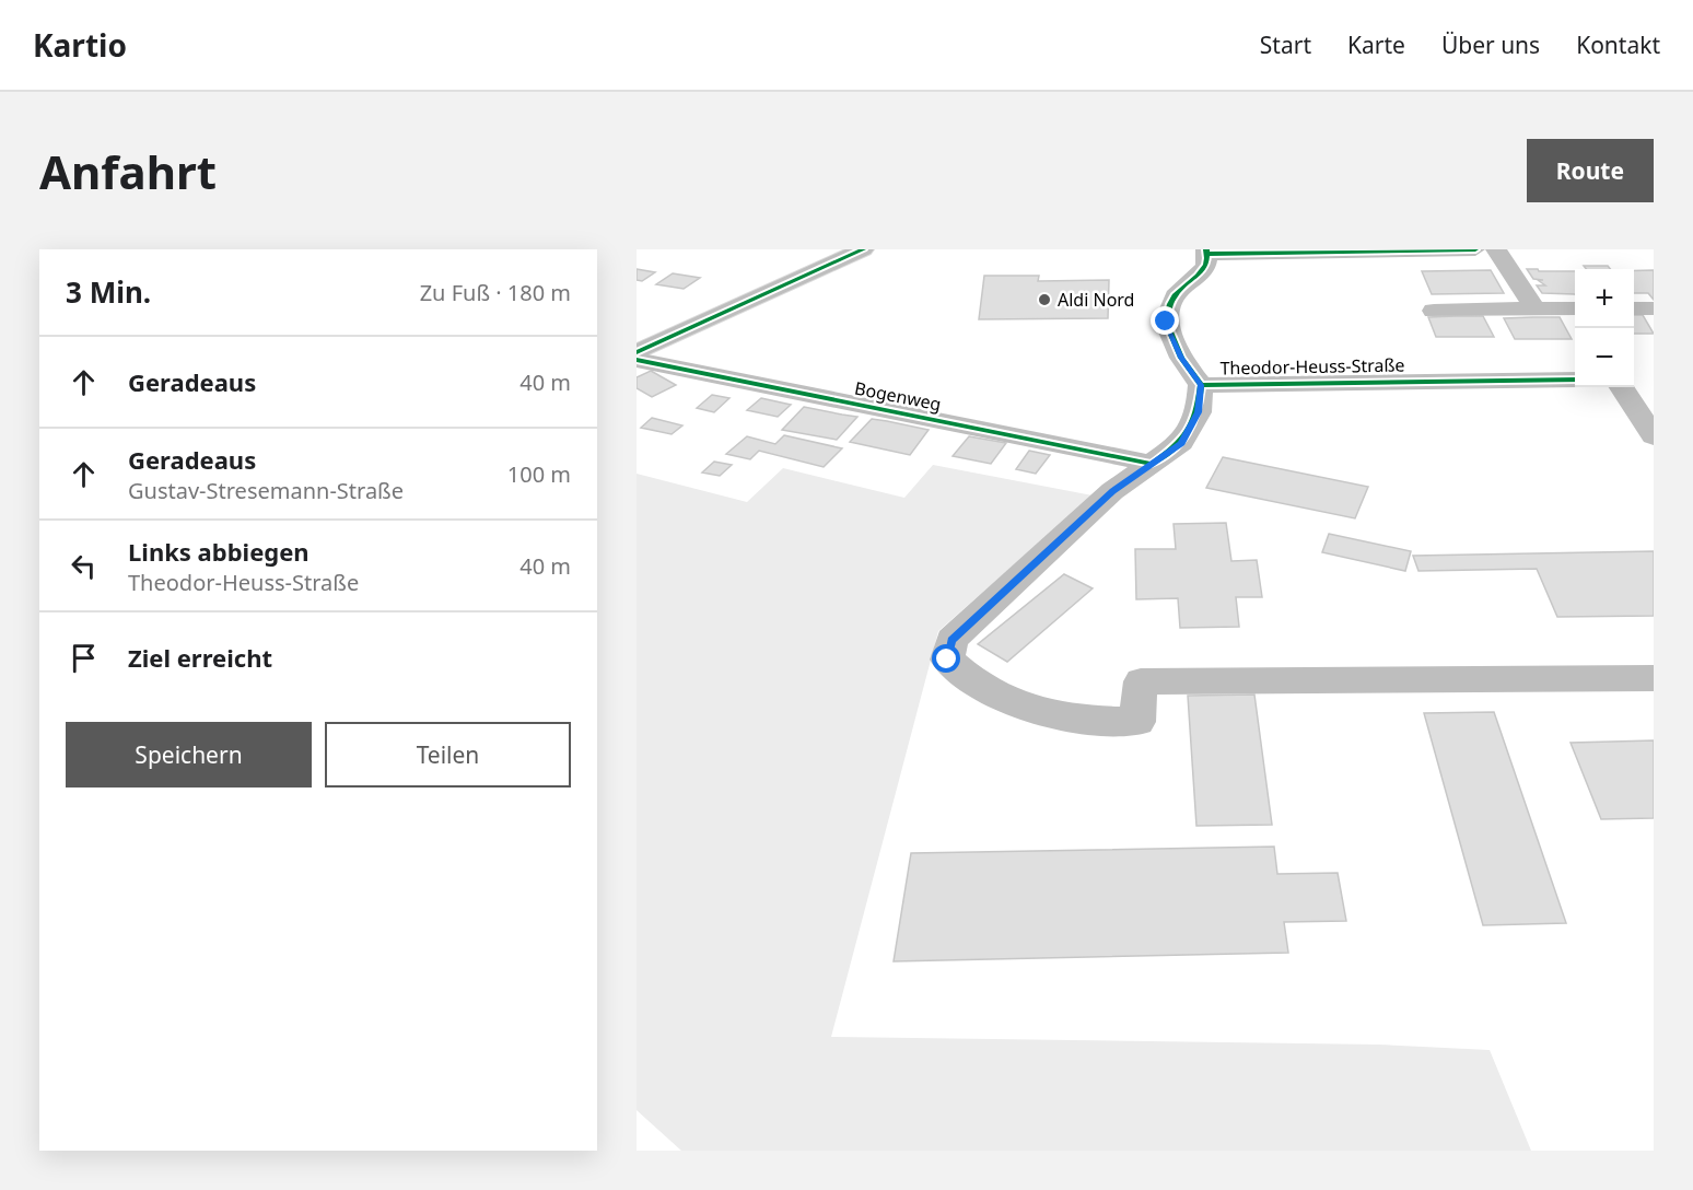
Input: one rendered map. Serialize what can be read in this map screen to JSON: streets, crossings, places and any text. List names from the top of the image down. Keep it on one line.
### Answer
{"streets":{"street":["Theodor-Heuss-Straße","Bogenweg"]},"places":["Aldi Nord"],"page":{"header":"Kartio","nav":["Start","Karte","Über uns","Kontakt"],"buttons":["Route",["Speichern","Teilen"]],"title":"Anfahrt","heading":["3 Min.","Zu Fuß · 180 m"],"map_buttons":["+","−"],"list":[["Geradeaus","40 m"],["Geradeaus","Gustav-Stresemann-Straße","100 m"],["Links abbiegen","Theodor-Heuss-Straße","40 m"],"Ziel erreicht"]}}
